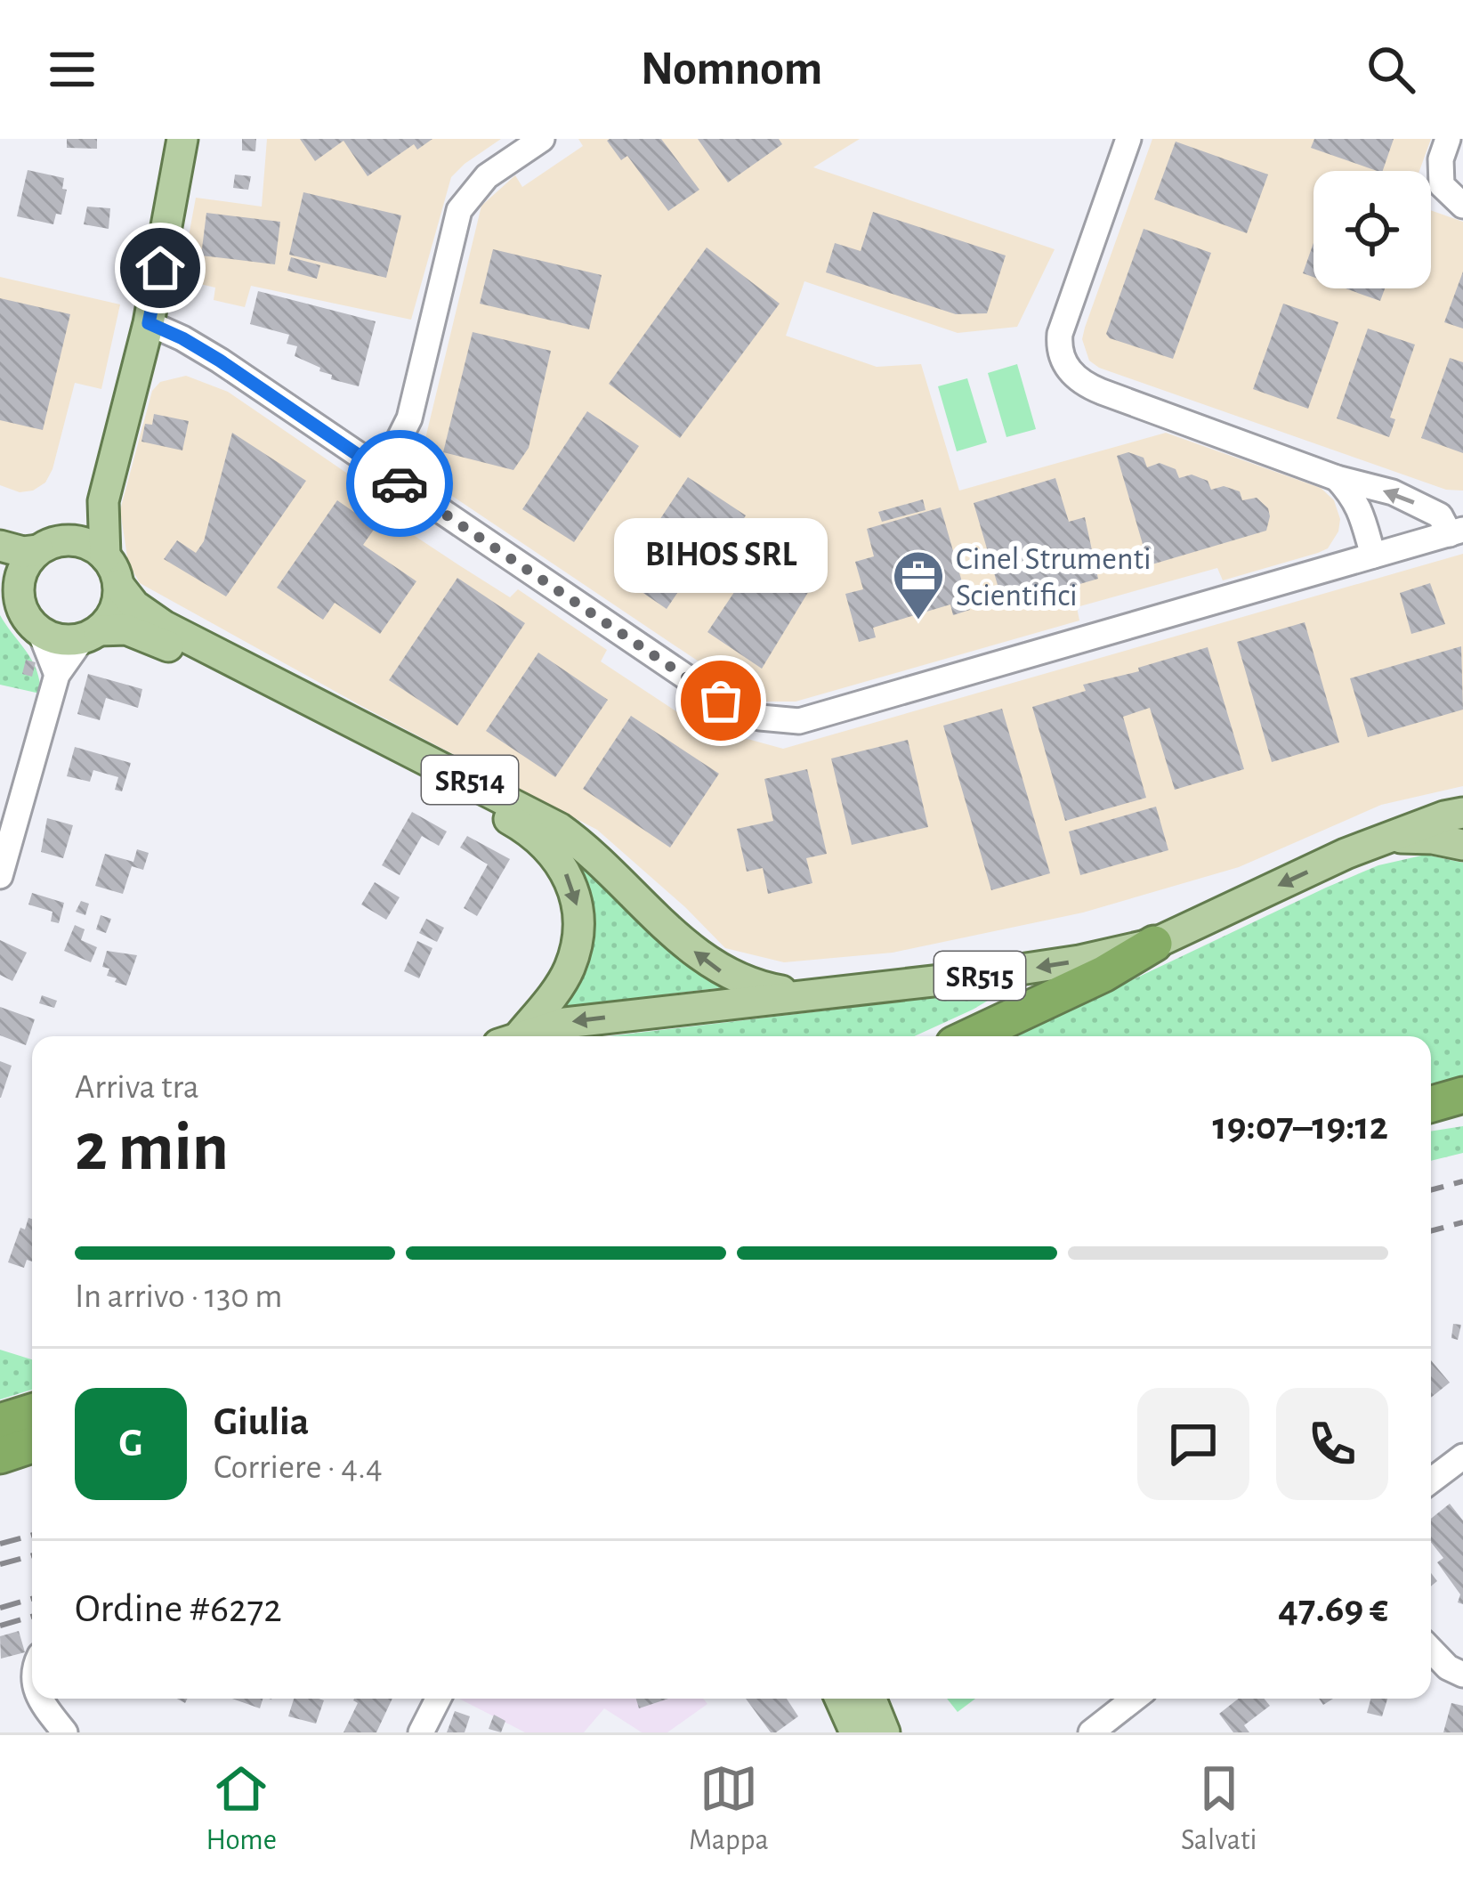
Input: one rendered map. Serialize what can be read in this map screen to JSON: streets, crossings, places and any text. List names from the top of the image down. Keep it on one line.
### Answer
{"streets":{"main road":["SR514","SR515"]},"crossings":[["SR514","SR515"]],"places":{"office":["Cinel Strumenti Scientifici"],"other":["BIHOS SRL"]},"page":{"header":"Nomnom","bubble":"BIHOS SRL","heading":["2 min","Arriva tra","19:07–19:12"],"panel":["Giulia","Corriere · 4.4","Ordine #6272","47.69 €"],"bar":"In arrivo · 130 m","round":"G","tabs":["Home","Mappa","Salvati"]}}
